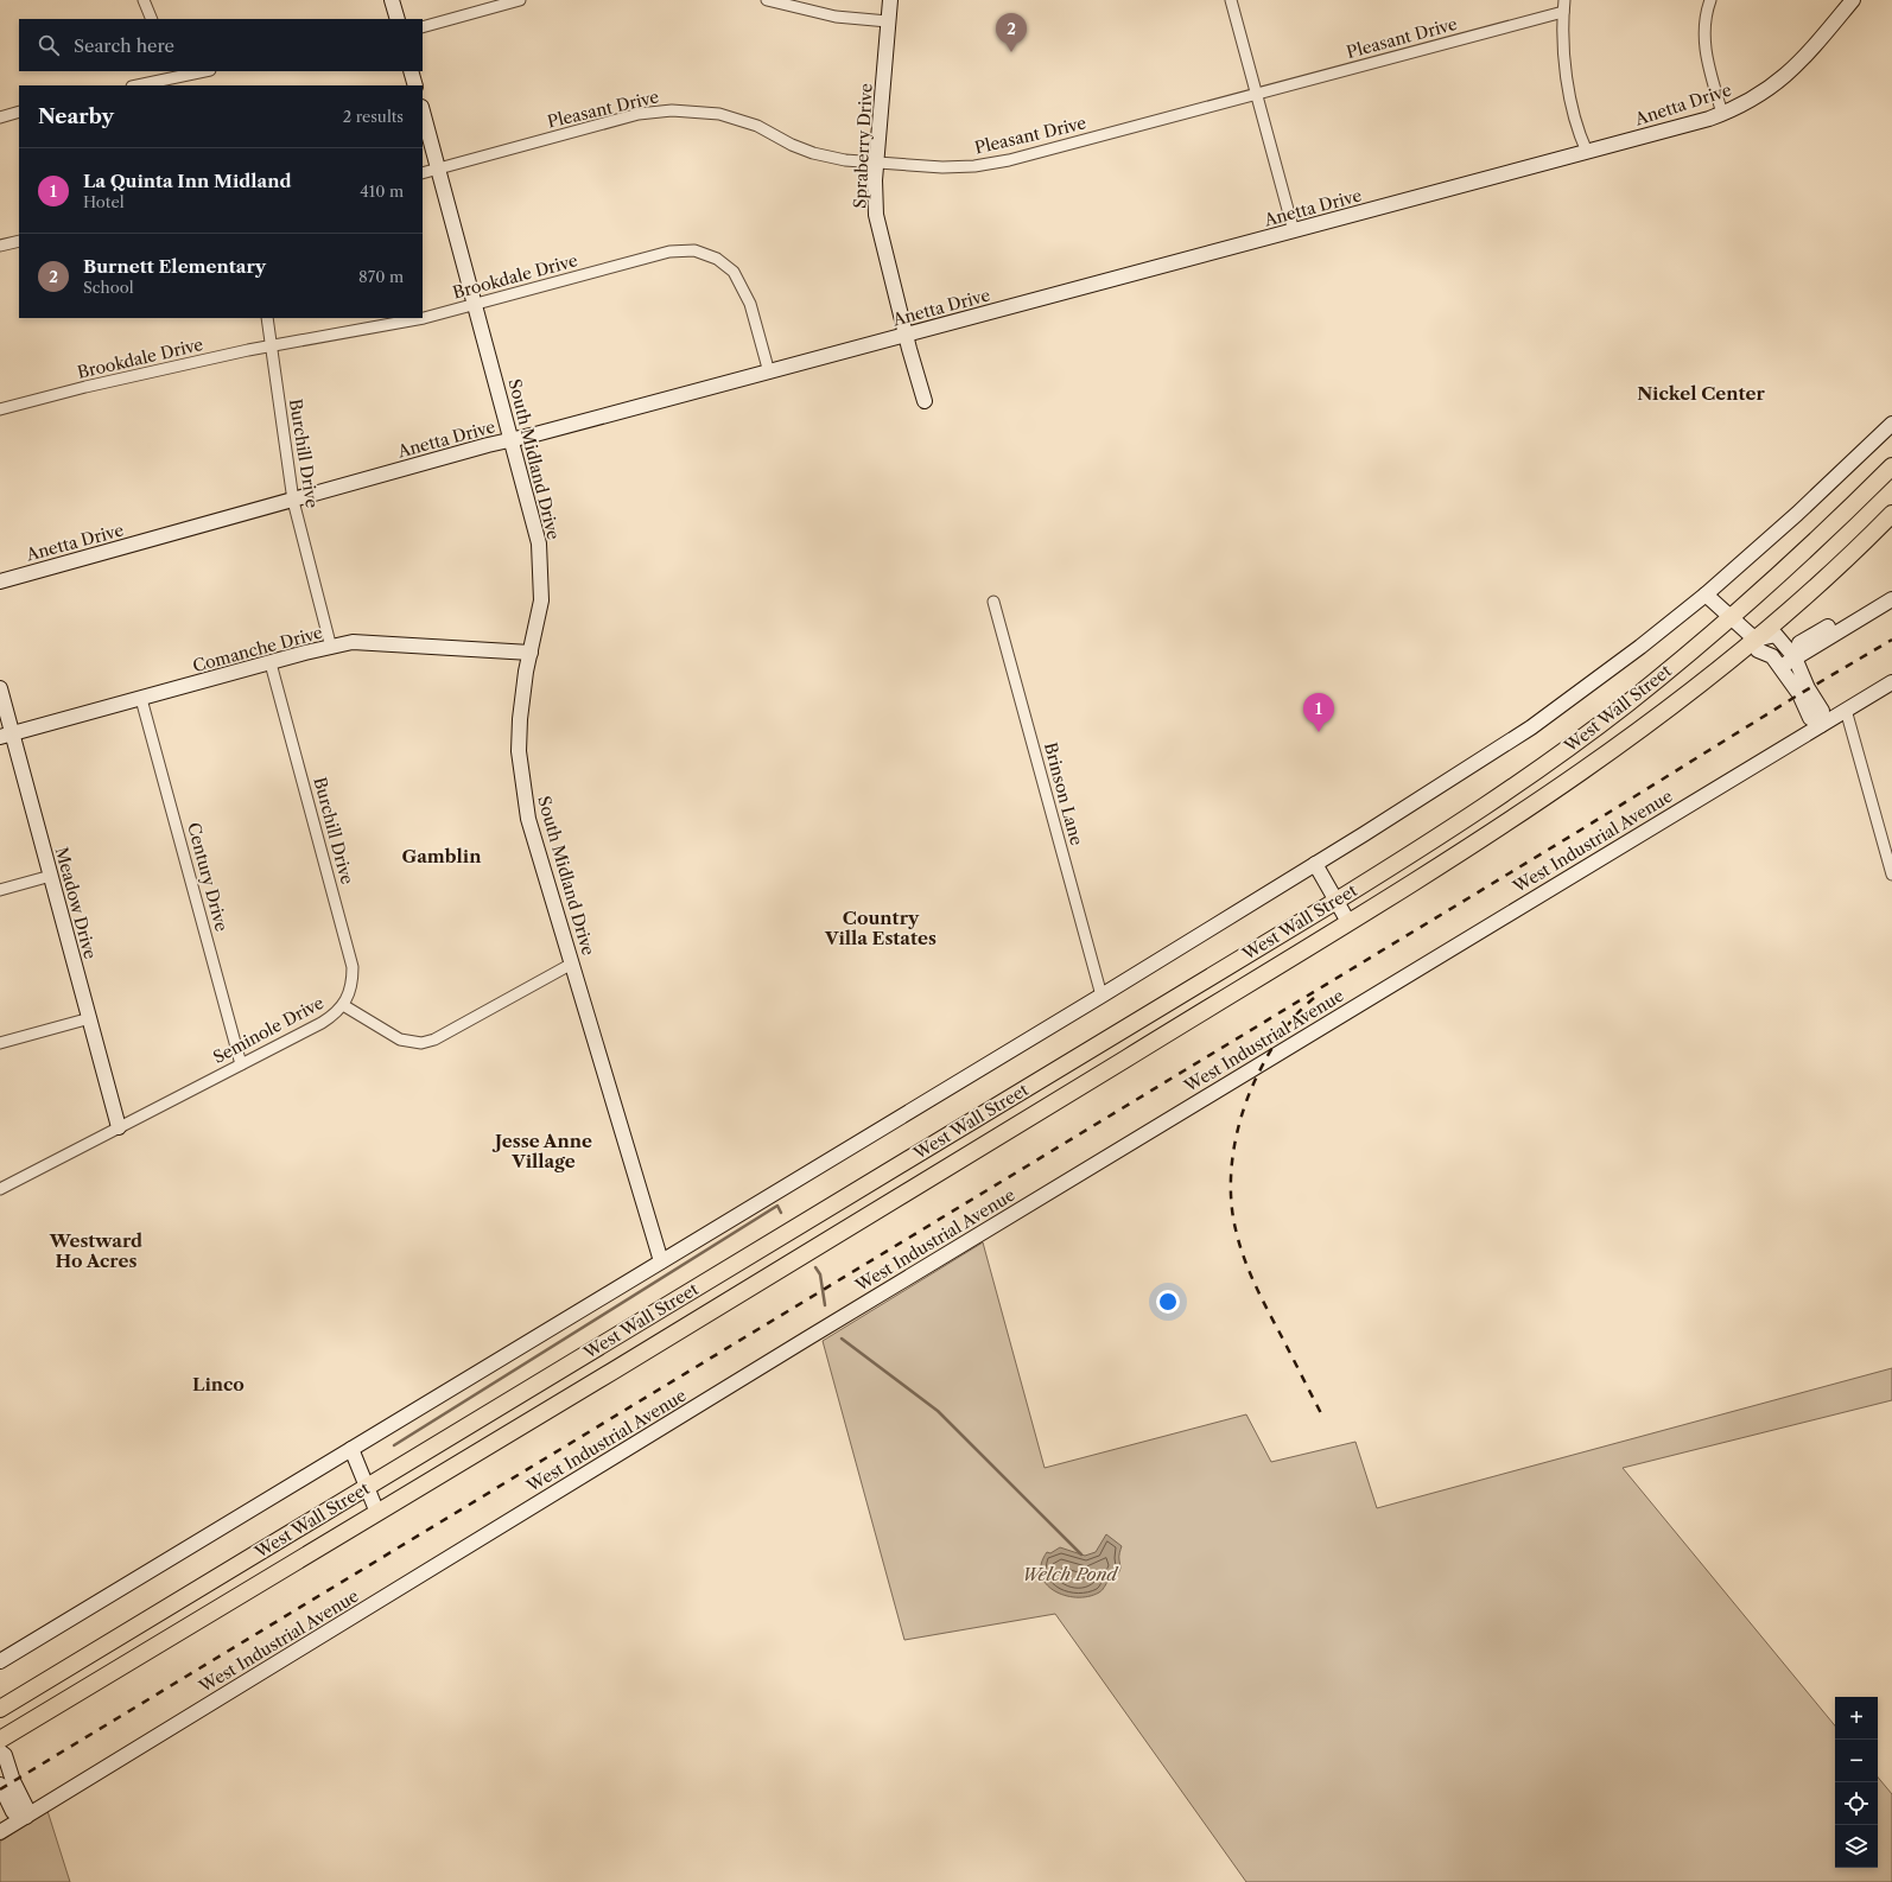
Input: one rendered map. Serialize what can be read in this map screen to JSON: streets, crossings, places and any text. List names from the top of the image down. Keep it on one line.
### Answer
{"streets":{"main road":["West Wall Street"],"street":["Pleasant Drive","Anetta Drive","Spraberry Drive","Brookdale Drive","Burchill Drive","South Midland Drive","Comanche Drive","Brinson Lane","West Industrial Avenue","Century Drive","Meadow Drive","Seminole Drive"]},"crossings":[["Pleasant Drive","Spraberry Drive"],["Pleasant Drive","South Midland Drive"],["Anetta Drive","Spraberry Drive"],["Anetta Drive","Brookdale Drive"],["Anetta Drive","Burchill Drive"],["Anetta Drive","South Midland Drive"],["Brookdale Drive","Burchill Drive"],["Brookdale Drive","South Midland Drive"],["Burchill Drive","Comanche Drive"],["Burchill Drive","Seminole Drive"],["South Midland Drive","Comanche Drive"],["South Midland Drive","Seminole Drive"],["Comanche Drive","Century Drive"],["Comanche Drive","Meadow Drive"],["Century Drive","Seminole Drive"],["Meadow Drive","Seminole Drive"]],"districts":["Nickel Center","Gamblin","Country Villa Estates","Jesse Anne Village","Westward Ho Acres","Linco"],"water":["Welch Pond"],"page":{"pins":["2","1"],"search":"Search here","heading":["Nearby","2 results"],"list":[{"mark":"1","name":"La Quinta Inn Midland","note":"Hotel","value":"410 m"},{"mark":"2","name":"Burnett Elementary","note":"School","value":"870 m"}],"map_buttons":["+","−"]}}
